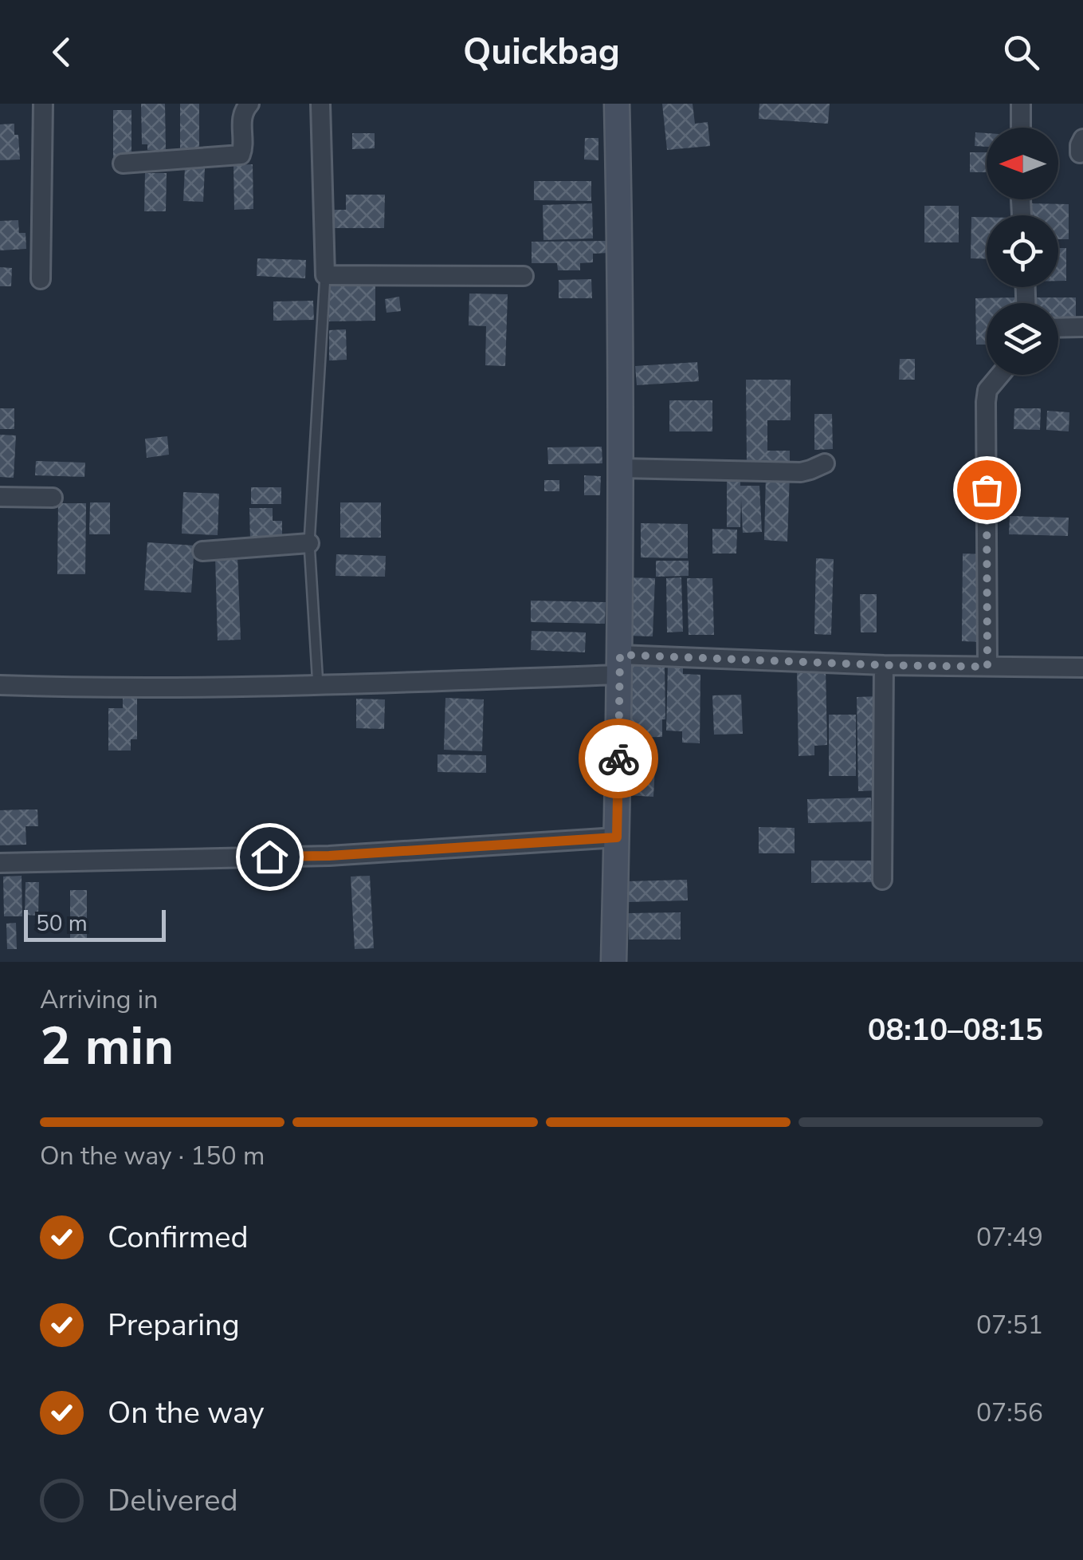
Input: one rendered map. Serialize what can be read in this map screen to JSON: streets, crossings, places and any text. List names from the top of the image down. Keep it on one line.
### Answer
{"scale_bar":"50 m","north":"left","page":{"header":"Quickbag","scale":"50 m","heading":["2 min","Arriving in","08:10–08:15"],"bar":"On the way · 150 m","list":[["Confirmed","07:49"],["Preparing","07:51"],["On the way","07:56"],"Delivered"]}}
